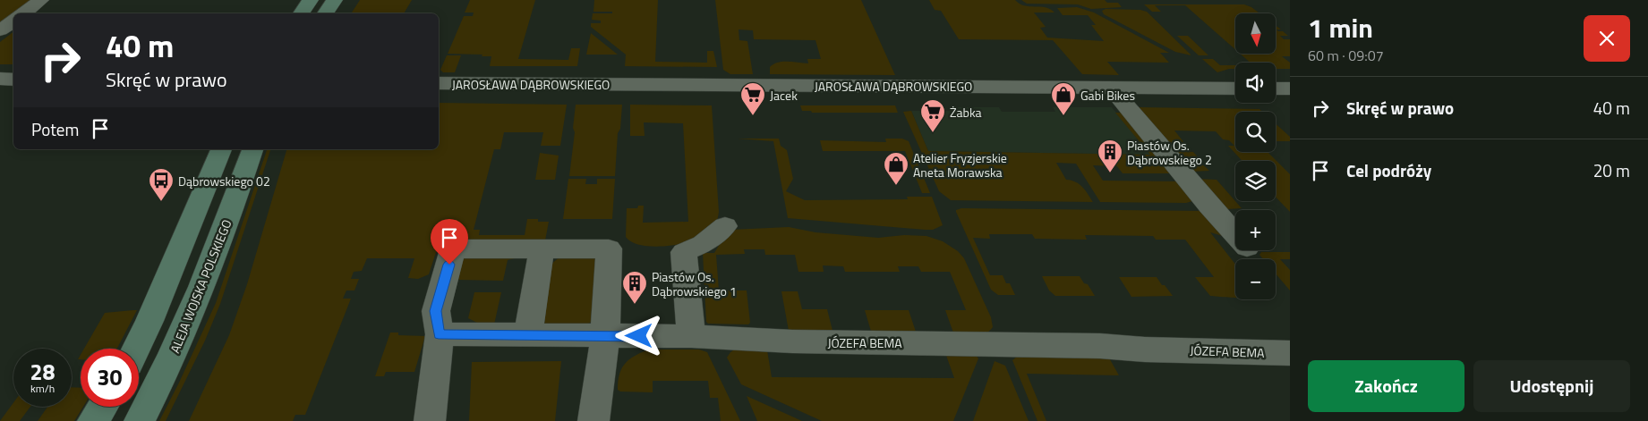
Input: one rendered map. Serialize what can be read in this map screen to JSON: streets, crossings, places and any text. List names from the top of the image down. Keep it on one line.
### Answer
{"streets":{"street":["JAROSŁAWA DĄBROWSKIEGO","ALEJA WOJSKA POLSKIEGO","JÓZEFA BEMA"]},"places":{"supermarket":["Jacek","Żabka"],"shop":["Gabi Bikes","Atelier Fryzjerskie Aneta Morawska"],"building":["Piastów Os. Dąbrowskiego 2","Piastów Os. Dąbrowskiego 1"],"bus stop":["Dąbrowskiego 02"]},"north":"bottom","page":{"heading":["1 min","60 m · 09:07"],"map_buttons":["+","−"],"turn":["40 m","Skręć w prawo"],"list":[{"name":"Skręć w prawo","value":"40 m"},{"name":"Cel podróży","value":"20 m"}],"then":"Potem","speed":"28 km/h","limit":"30","buttons":["Zakończ","Udostępnij"]}}
